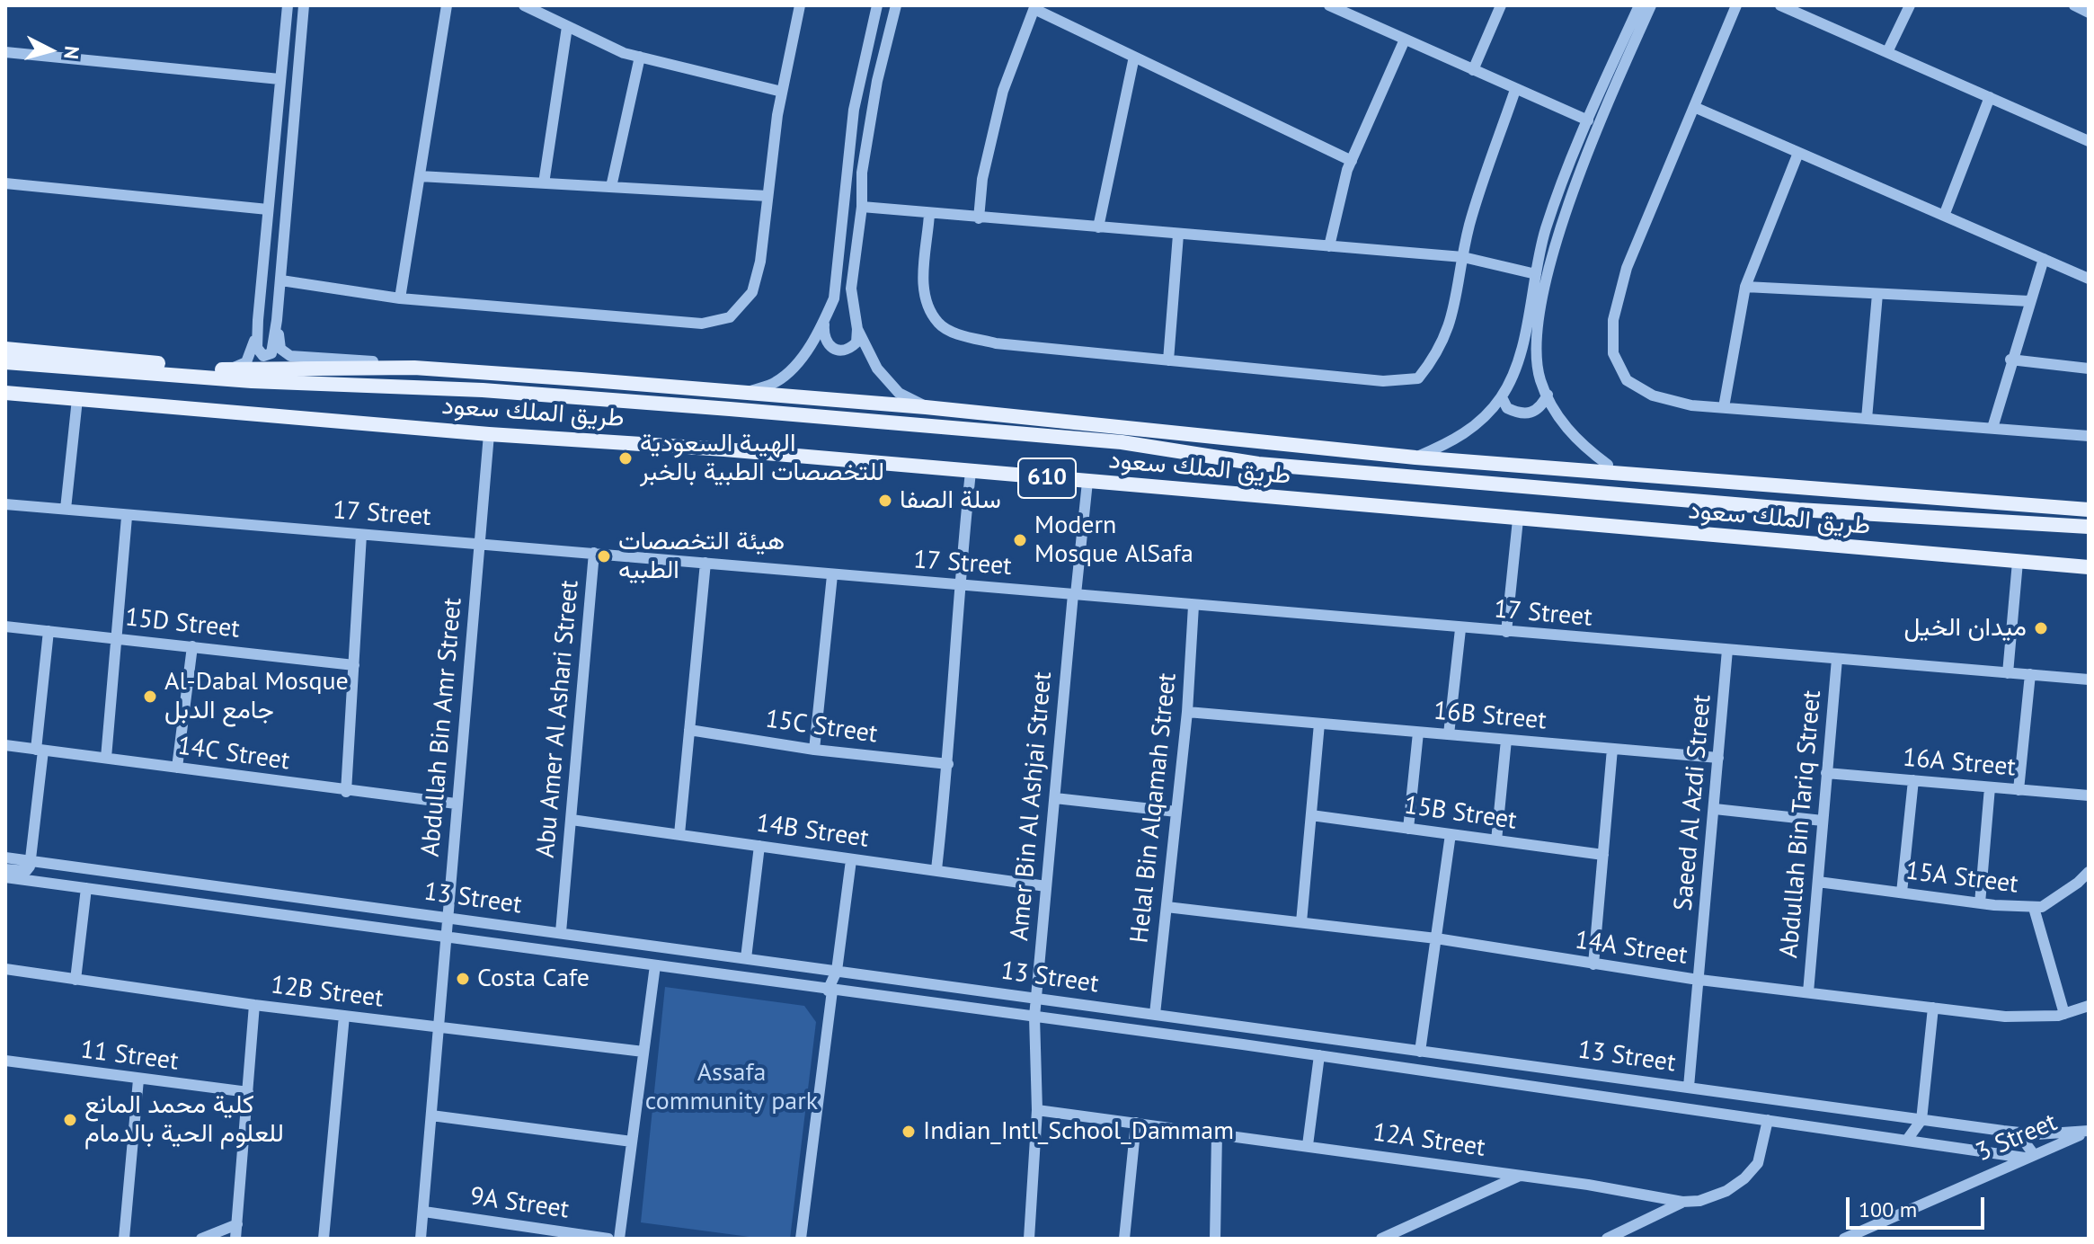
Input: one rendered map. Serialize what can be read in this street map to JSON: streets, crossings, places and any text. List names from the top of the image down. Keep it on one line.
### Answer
{"streets":{"main road":["طريق الملك سعود","610"],"street":["17 Street","15D Street","16B Street","Abu Amer Al Ashari Street","Abdullah Bin Amr Street","15C Street","14C Street","16A Street","Saeed Al Azdi Street","Amer Bin Al Ashjai Street","Helal Bin Alqamah Street","15B Street","Abdullah Bin Tariq Street","14B Street","15A Street","13 Street","14A Street","12B Street","11 Street","3 Street","12A Street","9A Street"]},"crossings":[["طريق الملك سعود","Abdullah Bin Amr Street"],["طريق الملك سعود","Amer Bin Al Ashjai Street"],["17 Street","Abu Amer Al Ashari Street"],["17 Street","Abdullah Bin Amr Street"],["17 Street","Saeed Al Azdi Street"],["17 Street","Amer Bin Al Ashjai Street"],["17 Street","Helal Bin Alqamah Street"],["17 Street","Abdullah Bin Tariq Street"],["16B Street","Saeed Al Azdi Street"],["16B Street","Helal Bin Alqamah Street"],["Abu Amer Al Ashari Street","14B Street"],["Abu Amer Al Ashari Street","13 Street"],["Abdullah Bin Amr Street","14C Street"],["Abdullah Bin Amr Street","13 Street"],["Abdullah Bin Amr Street","12B Street"],["Abdullah Bin Amr Street","9A Street"],["16A Street","Abdullah Bin Tariq Street"],["Saeed Al Azdi Street","13 Street"],["Saeed Al Azdi Street","14A Street"],["Amer Bin Al Ashjai Street","14B Street"],["Amer Bin Al Ashjai Street","13 Street"],["Amer Bin Al Ashjai Street","12A Street"],["Helal Bin Alqamah Street","13 Street"],["Helal Bin Alqamah Street","14A Street"],["Abdullah Bin Tariq Street","15A Street"],["Abdullah Bin Tariq Street","14A Street"],["13 Street","3 Street"],["13 Street","12A Street"]],"parks":["Assafa community park"],"places":["الهيىة السعودية للتخصصات الطبية بالخبر","سلة الصفا","Modern Mosque AlSafa","هيئة التخصصات الطبيه","ميدان الخيل","Al-Dabal Mosque جامع الدبل","Costa Cafe","كلية محمد المانع للعلوم الحية بالدمام","Indian_Intl_School_Dammam"],"scale_bar":"100 m","north":"right"}
